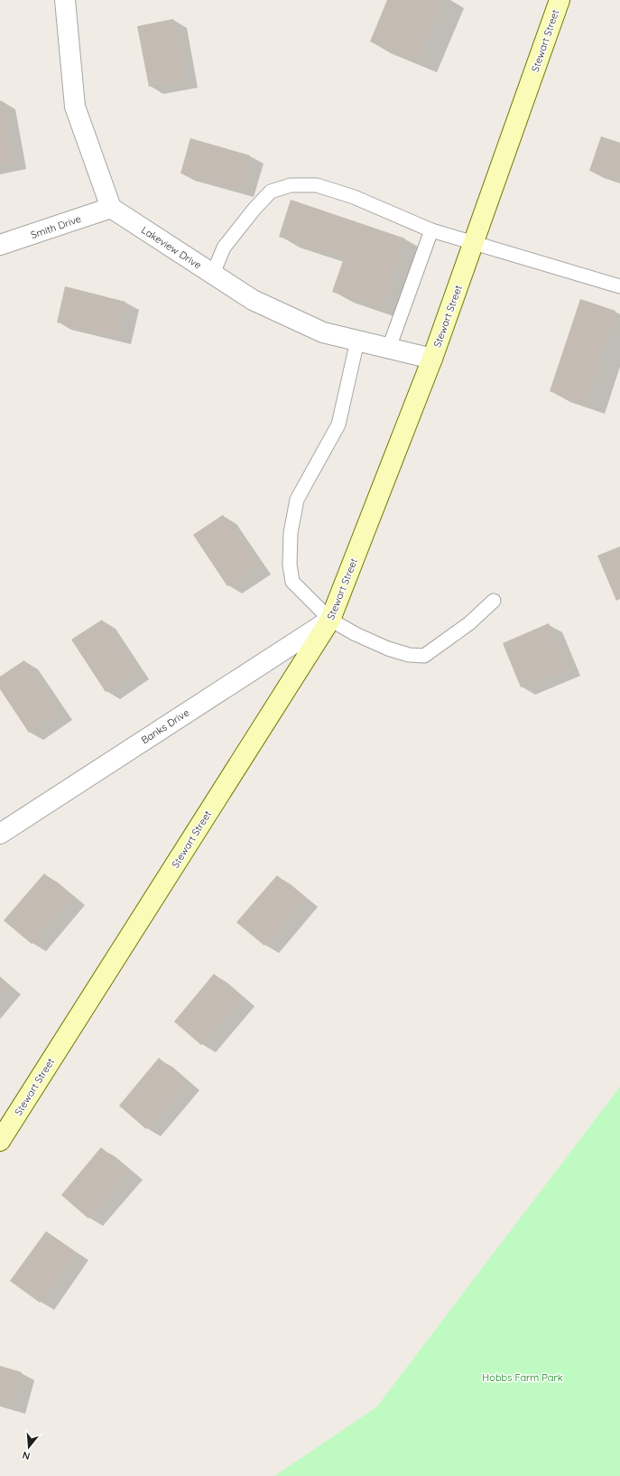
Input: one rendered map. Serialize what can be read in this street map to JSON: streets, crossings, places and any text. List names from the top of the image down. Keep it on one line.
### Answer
{"streets":{"street":["Stewart Street","Smith Drive","Lakeview Drive","Banks Drive"]},"crossings":[["Stewart Street","Lakeview Drive"],["Stewart Street","Banks Drive"],["Smith Drive","Lakeview Drive"]],"parks":["Hobbs Farm Park"],"north":"bottom"}
